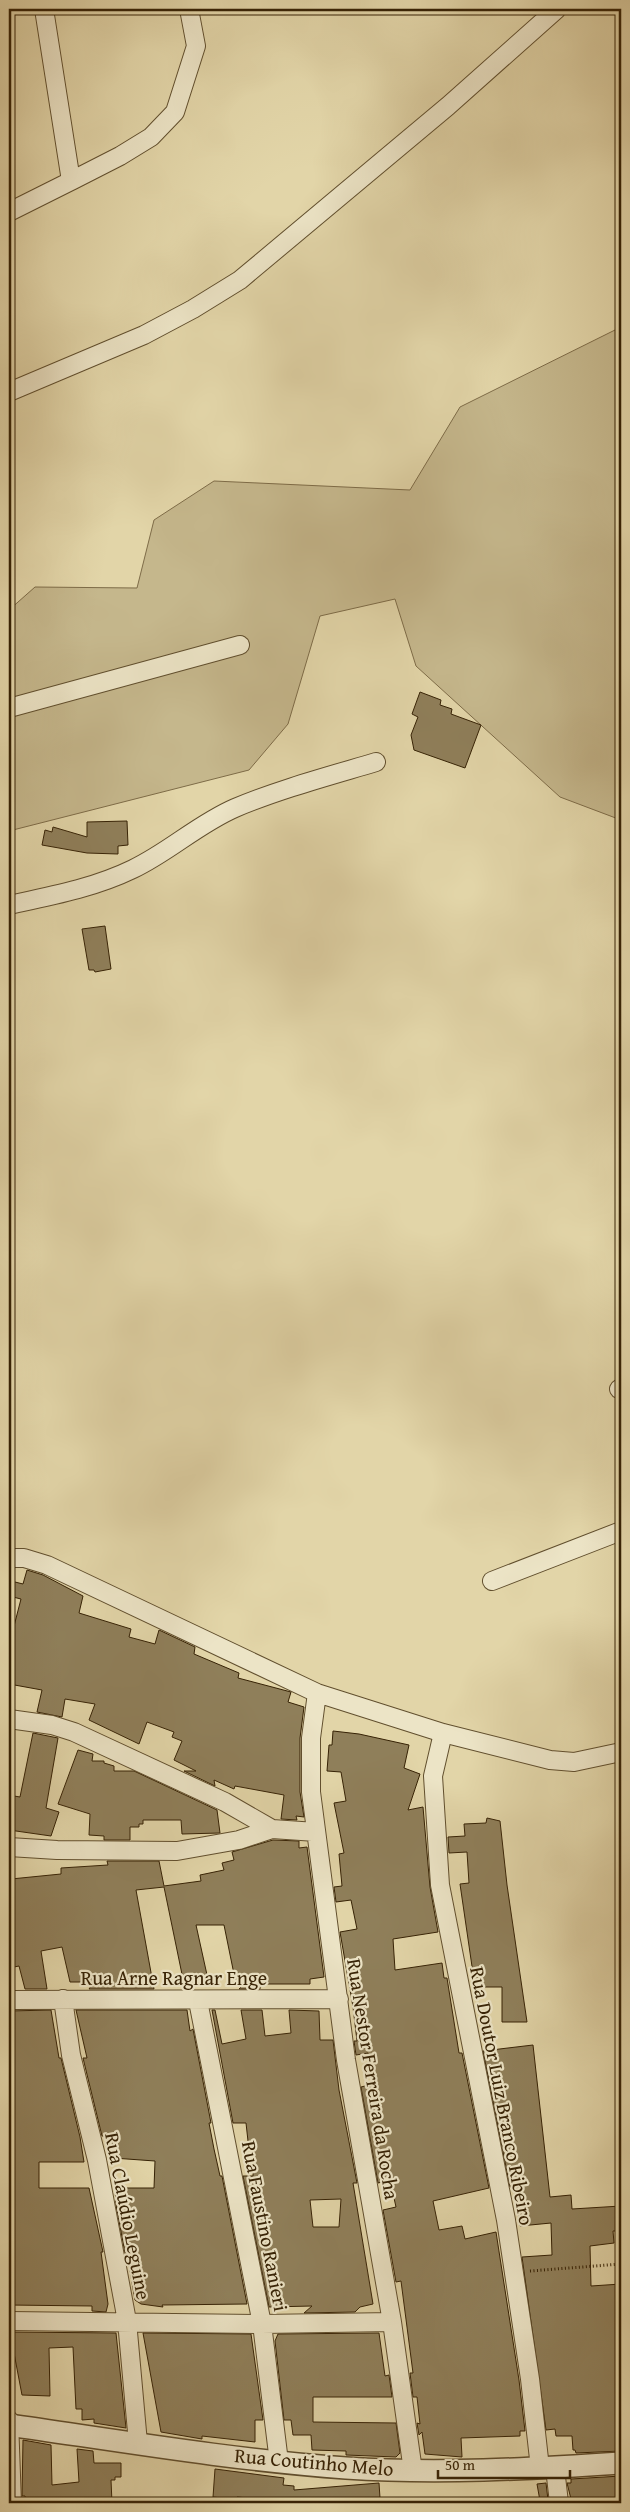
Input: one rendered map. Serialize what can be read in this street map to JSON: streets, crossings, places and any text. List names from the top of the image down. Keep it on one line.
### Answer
{"streets":{"street":["Rua Arne Ragnar Enge","Rua Nestor Ferreira da Rocha","Rua Doutor Luiz Branco Ribeiro","Rua Claúdio Leguine","Rua Faustino Ranieri","Rua Coutinho Melo"]},"crossings":[["Rua Arne Ragnar Enge","Rua Nestor Ferreira da Rocha"],["Rua Arne Ragnar Enge","Rua Claúdio Leguine"],["Rua Arne Ragnar Enge","Rua Faustino Ranieri"],["Rua Nestor Ferreira da Rocha","Rua Coutinho Melo"],["Rua Doutor Luiz Branco Ribeiro","Rua Coutinho Melo"],["Rua Claúdio Leguine","Rua Coutinho Melo"],["Rua Faustino Ranieri","Rua Coutinho Melo"]],"scale_bar":"50 m"}
